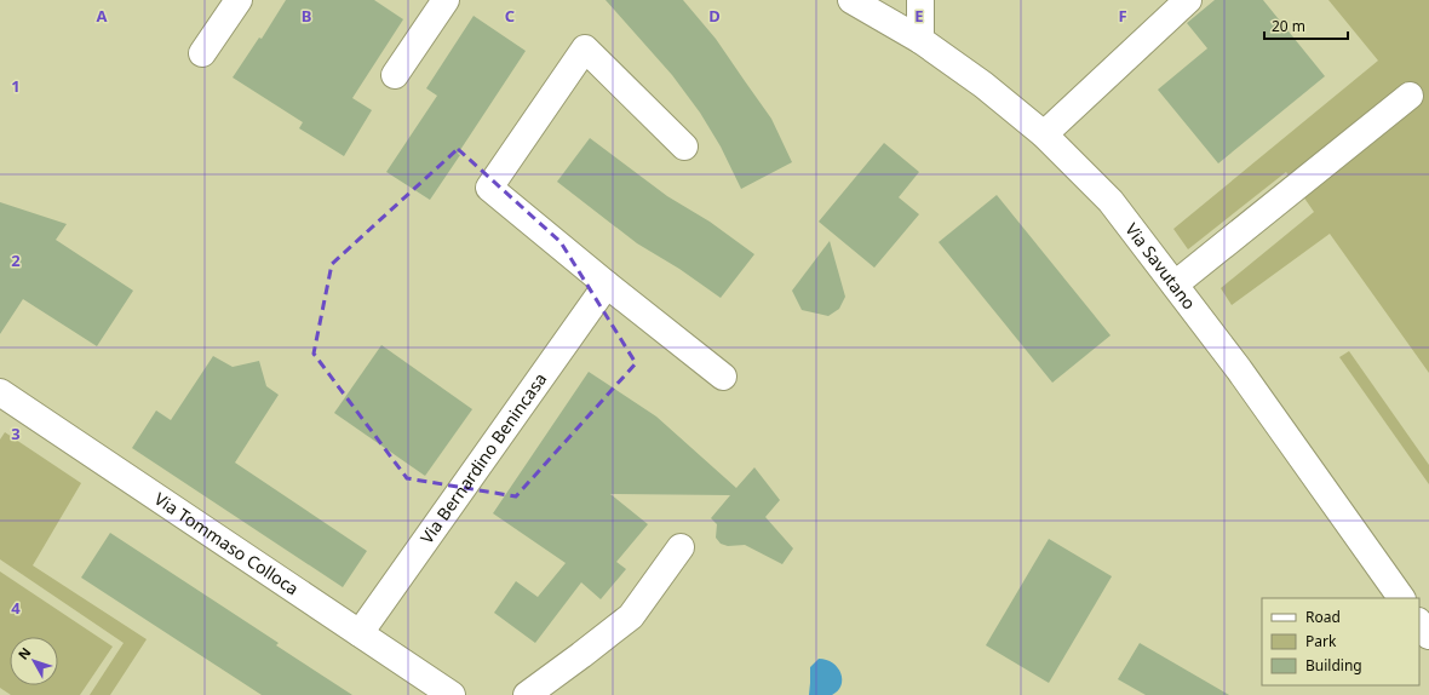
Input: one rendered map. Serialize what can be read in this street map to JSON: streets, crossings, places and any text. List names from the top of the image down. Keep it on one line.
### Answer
{"streets":{"street":["Via Savutano","Via Bernardino Benincasa","Via Tommaso Colloca"]},"crossings":[["Via Bernardino Benincasa","Via Tommaso Colloca"]],"legend":["Road","Park","Building"],"scale_bar":"20 m","north":"top left","grid":{"columns":["A","B","C","D","E","F"],"rows":["1","2","3","4"]}}
